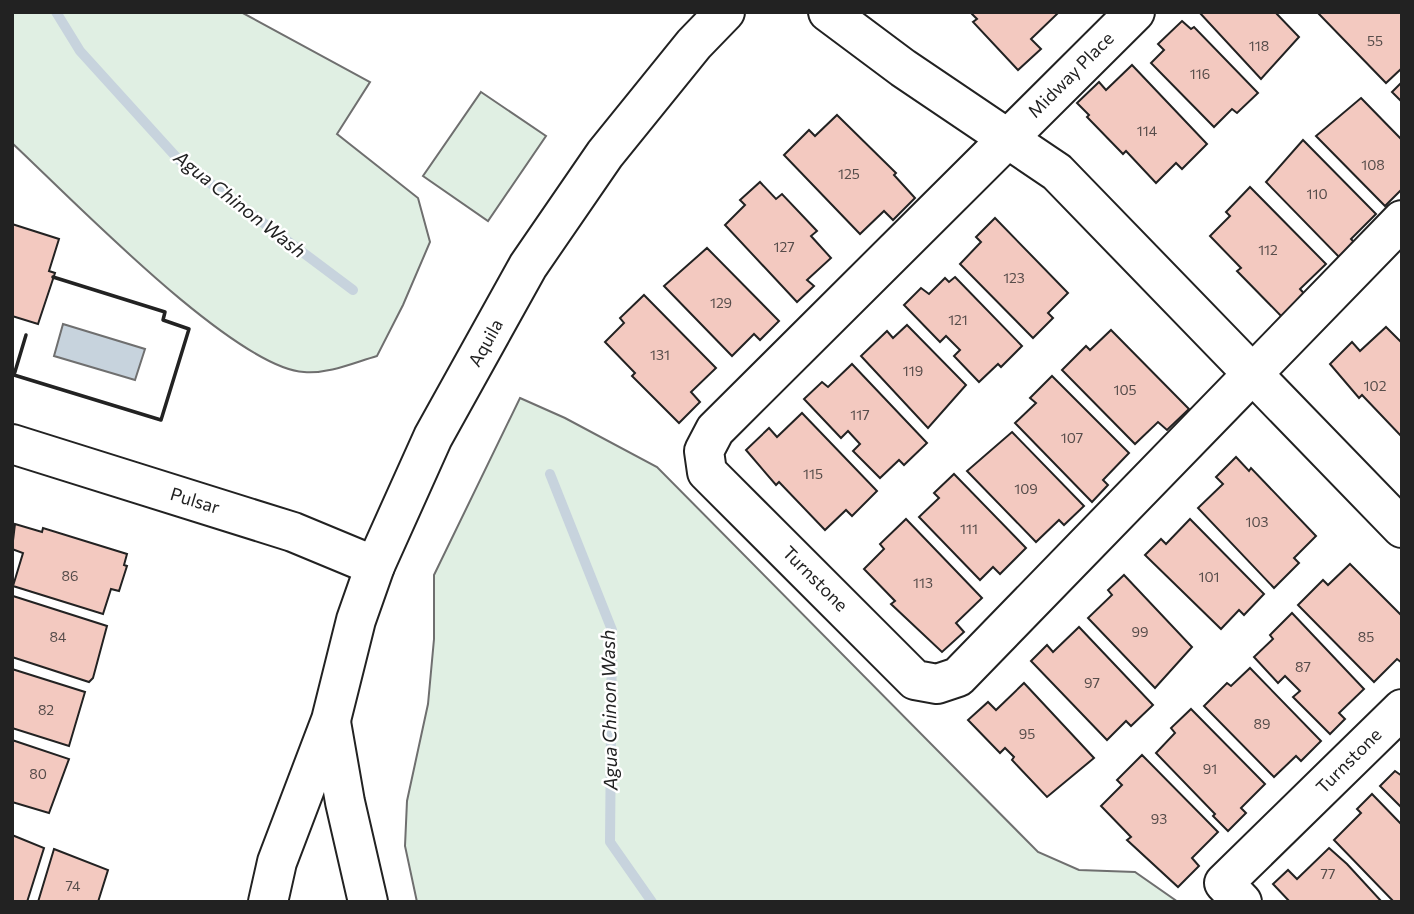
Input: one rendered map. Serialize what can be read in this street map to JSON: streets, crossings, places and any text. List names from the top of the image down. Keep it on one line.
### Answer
{"streets":{"street":["Midway Place","Aquila","Pulsar","Turnstone"]},"crossings":[["Midway Place","Turnstone"],["Aquila","Pulsar"]],"water":["Agua Chinon Wash"],"house_numbers":["55","118","116","114","108","125","110","127","112","123","129","121","131","119","102","105","117","107","115","109","103","111","86","101","113","99","84","85","87","97","82","89","95","91","80","93","77","74"]}
